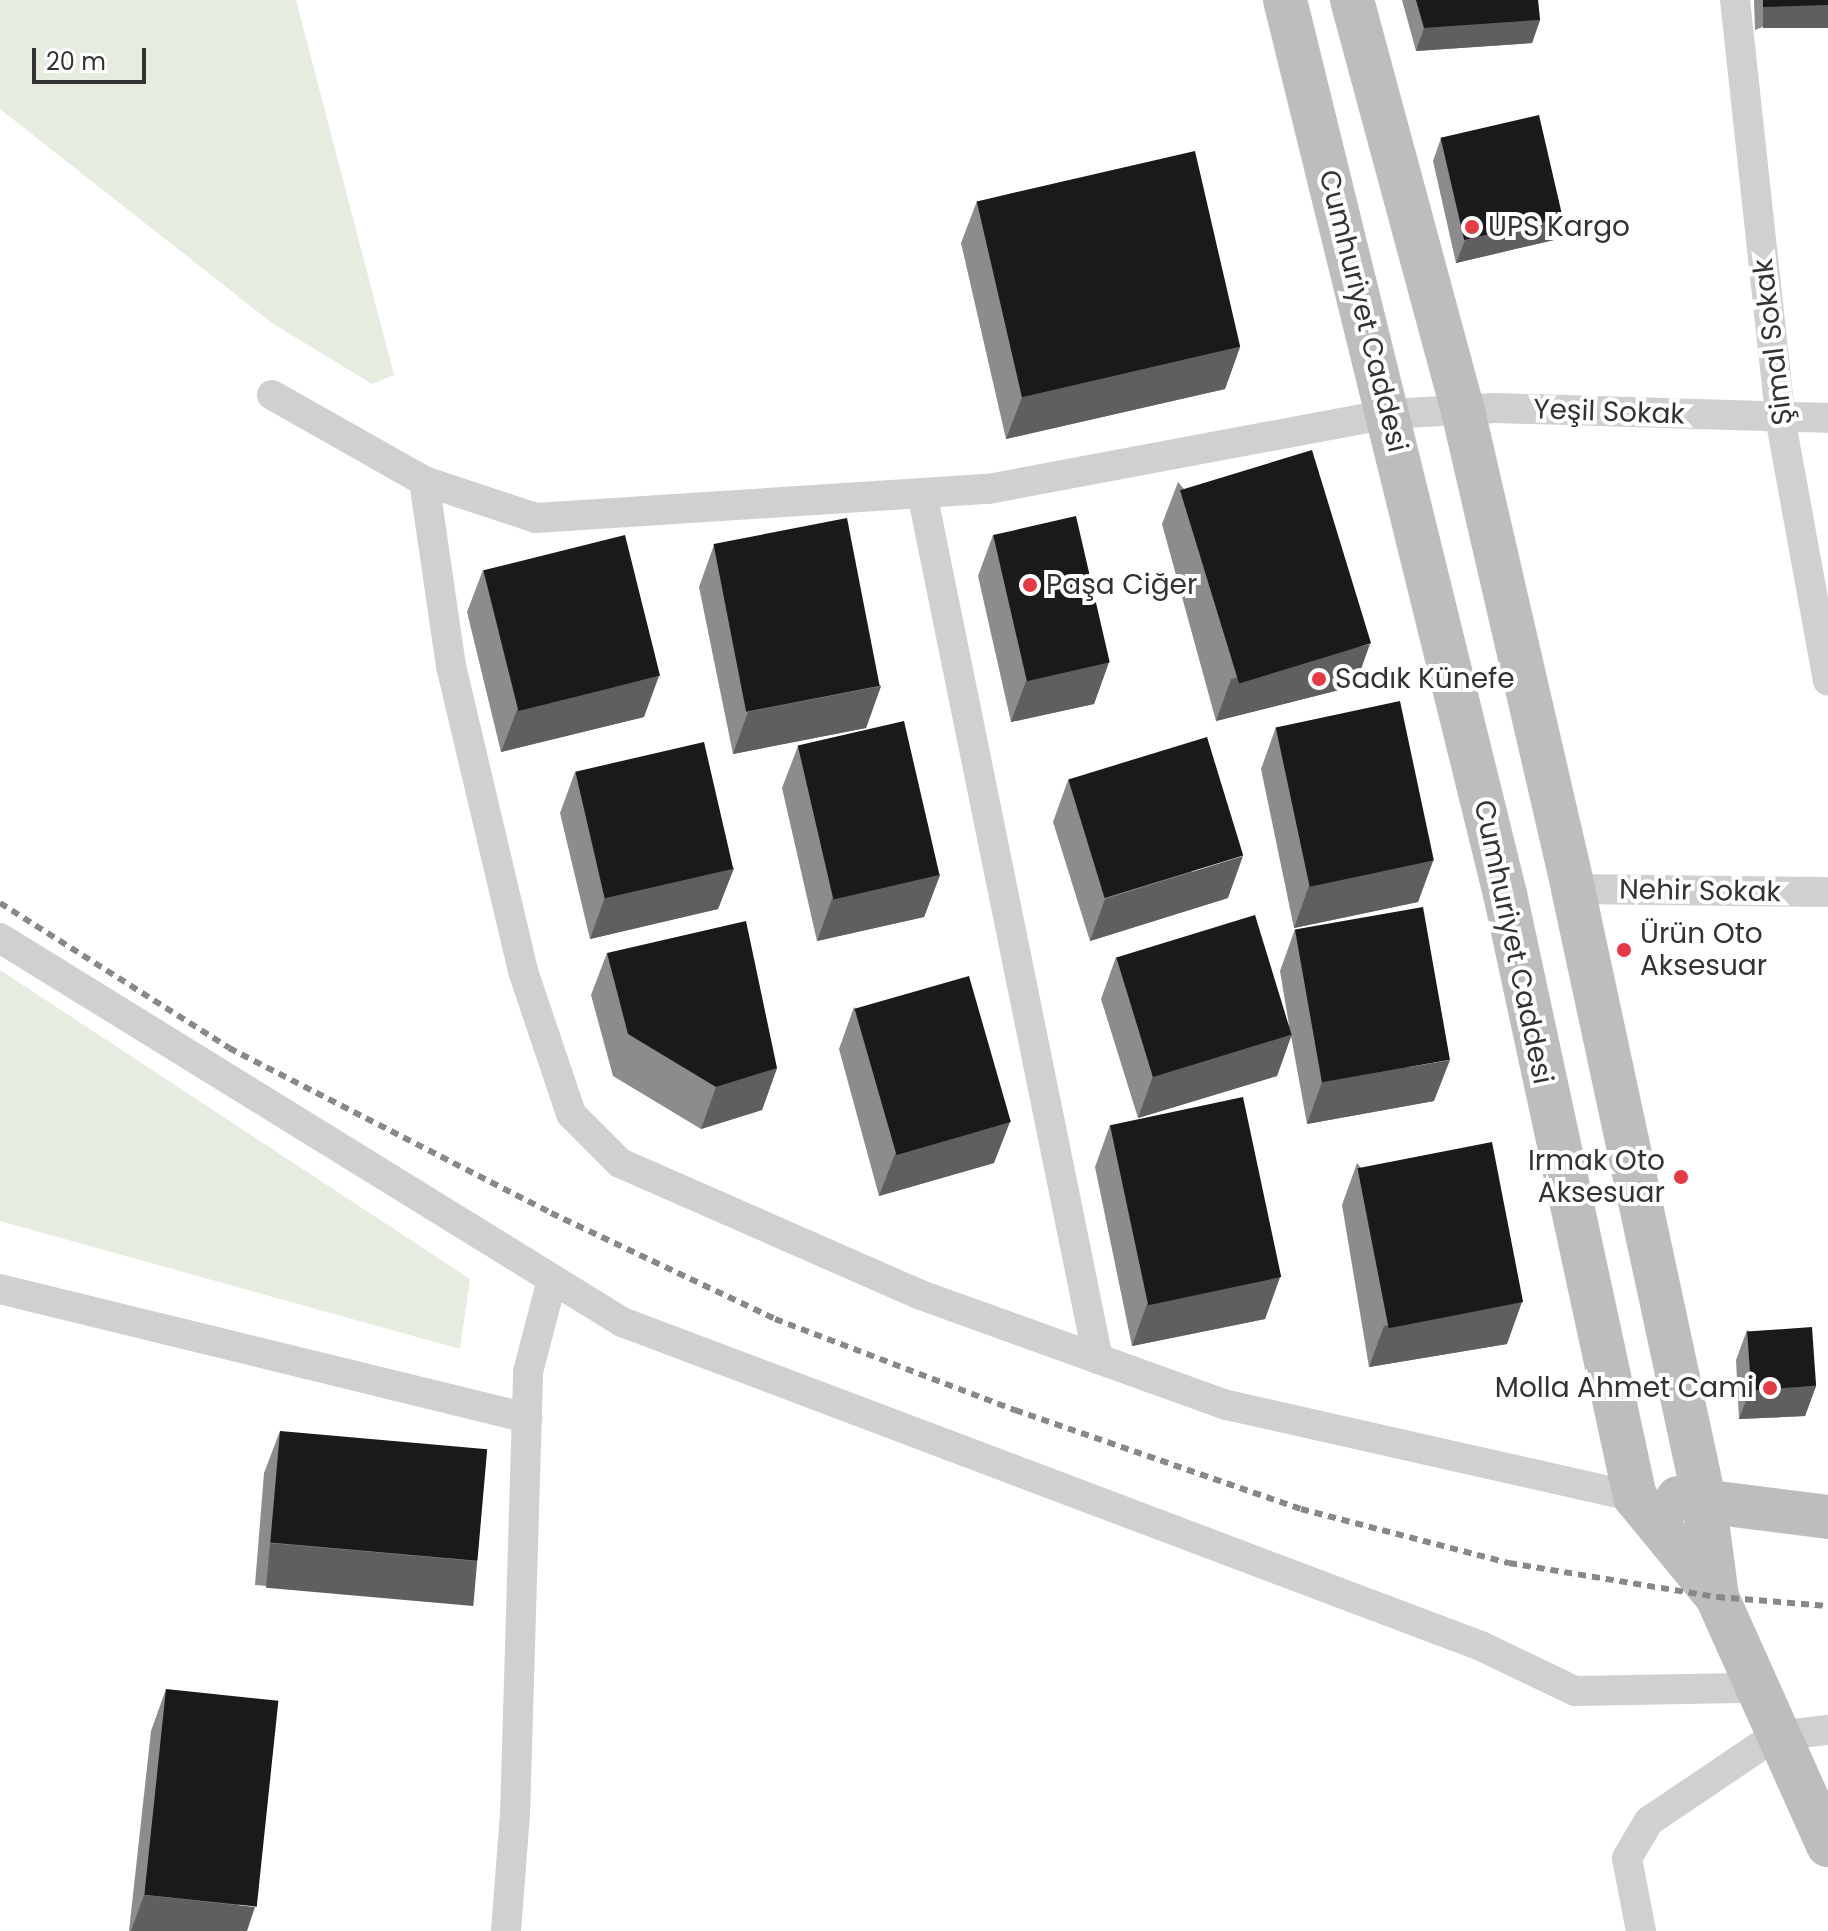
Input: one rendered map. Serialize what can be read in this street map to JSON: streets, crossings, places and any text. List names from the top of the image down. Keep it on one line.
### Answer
{"streets":{"main road":["Cumhuriyet Caddesi"],"street":["Şimal Sokak","Yeşil Sokak","Nehir Sokak"]},"crossings":[["Cumhuriyet Caddesi","Yeşil Sokak"],["Şimal Sokak","Yeşil Sokak"]],"places":["UPS Kargo","Paşa Ciğer","Sadık Künefe","Ürün Oto Aksesuar","Irmak Oto Aksesuar","Molla Ahmet Cami"],"scale_bar":"20 m"}
